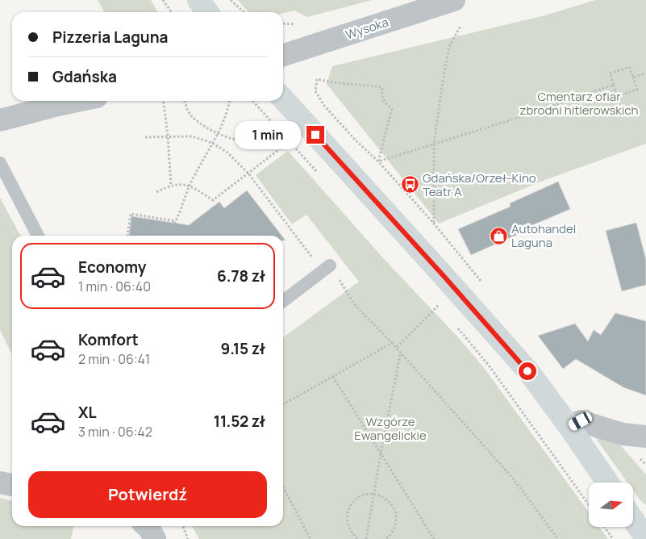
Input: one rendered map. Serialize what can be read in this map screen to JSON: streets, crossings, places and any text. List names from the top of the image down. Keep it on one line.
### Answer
{"streets":{"street":["Wysoka"]},"parks":["Cmentarz ofiar zbrodni hitlerowskich","Wzgórze Ewangelickie"],"places":{"bus stop":["Gdańska/Orzeł-Kino Teatr A"],"shop":["Autohandel Laguna"]},"north":"right","page":{"banner":["Pizzeria Laguna","Gdańska"],"bubble":"1 min","list":[{"name":"Economy","note":"1 min · 06:40","value":"6.78 zł"},{"name":"Komfort","note":"2 min · 06:41","value":"9.15 zł"},{"name":"XL","note":"3 min · 06:42","value":"11.52 zł"}],"buttons":"Potwierdź"}}
